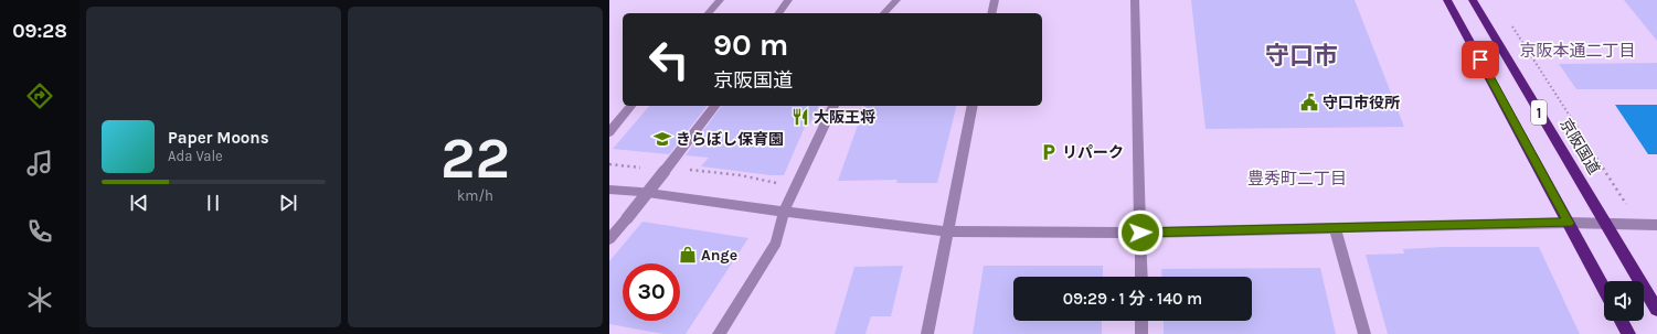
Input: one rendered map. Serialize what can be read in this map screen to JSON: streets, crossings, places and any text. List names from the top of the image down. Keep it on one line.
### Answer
{"streets":{"highway":["1","京阪国道"]},"districts":["京阪本通二丁目","守口市","豊秀町二丁目"],"places":{"public building":["守口市役所"],"restaurant":["大阪王将"],"school or university":["きらぼし保育園"],"parking":["リパーク"],"shop":["Ange"]},"page":{"tabs":"09:28","tile":["22","km/h"],"turn":["90 m","京阪国道"],"song":["Paper Moons","Ada Vale"],"limit":"30","trip":"09:29 · 1 分 · 140 m"}}
